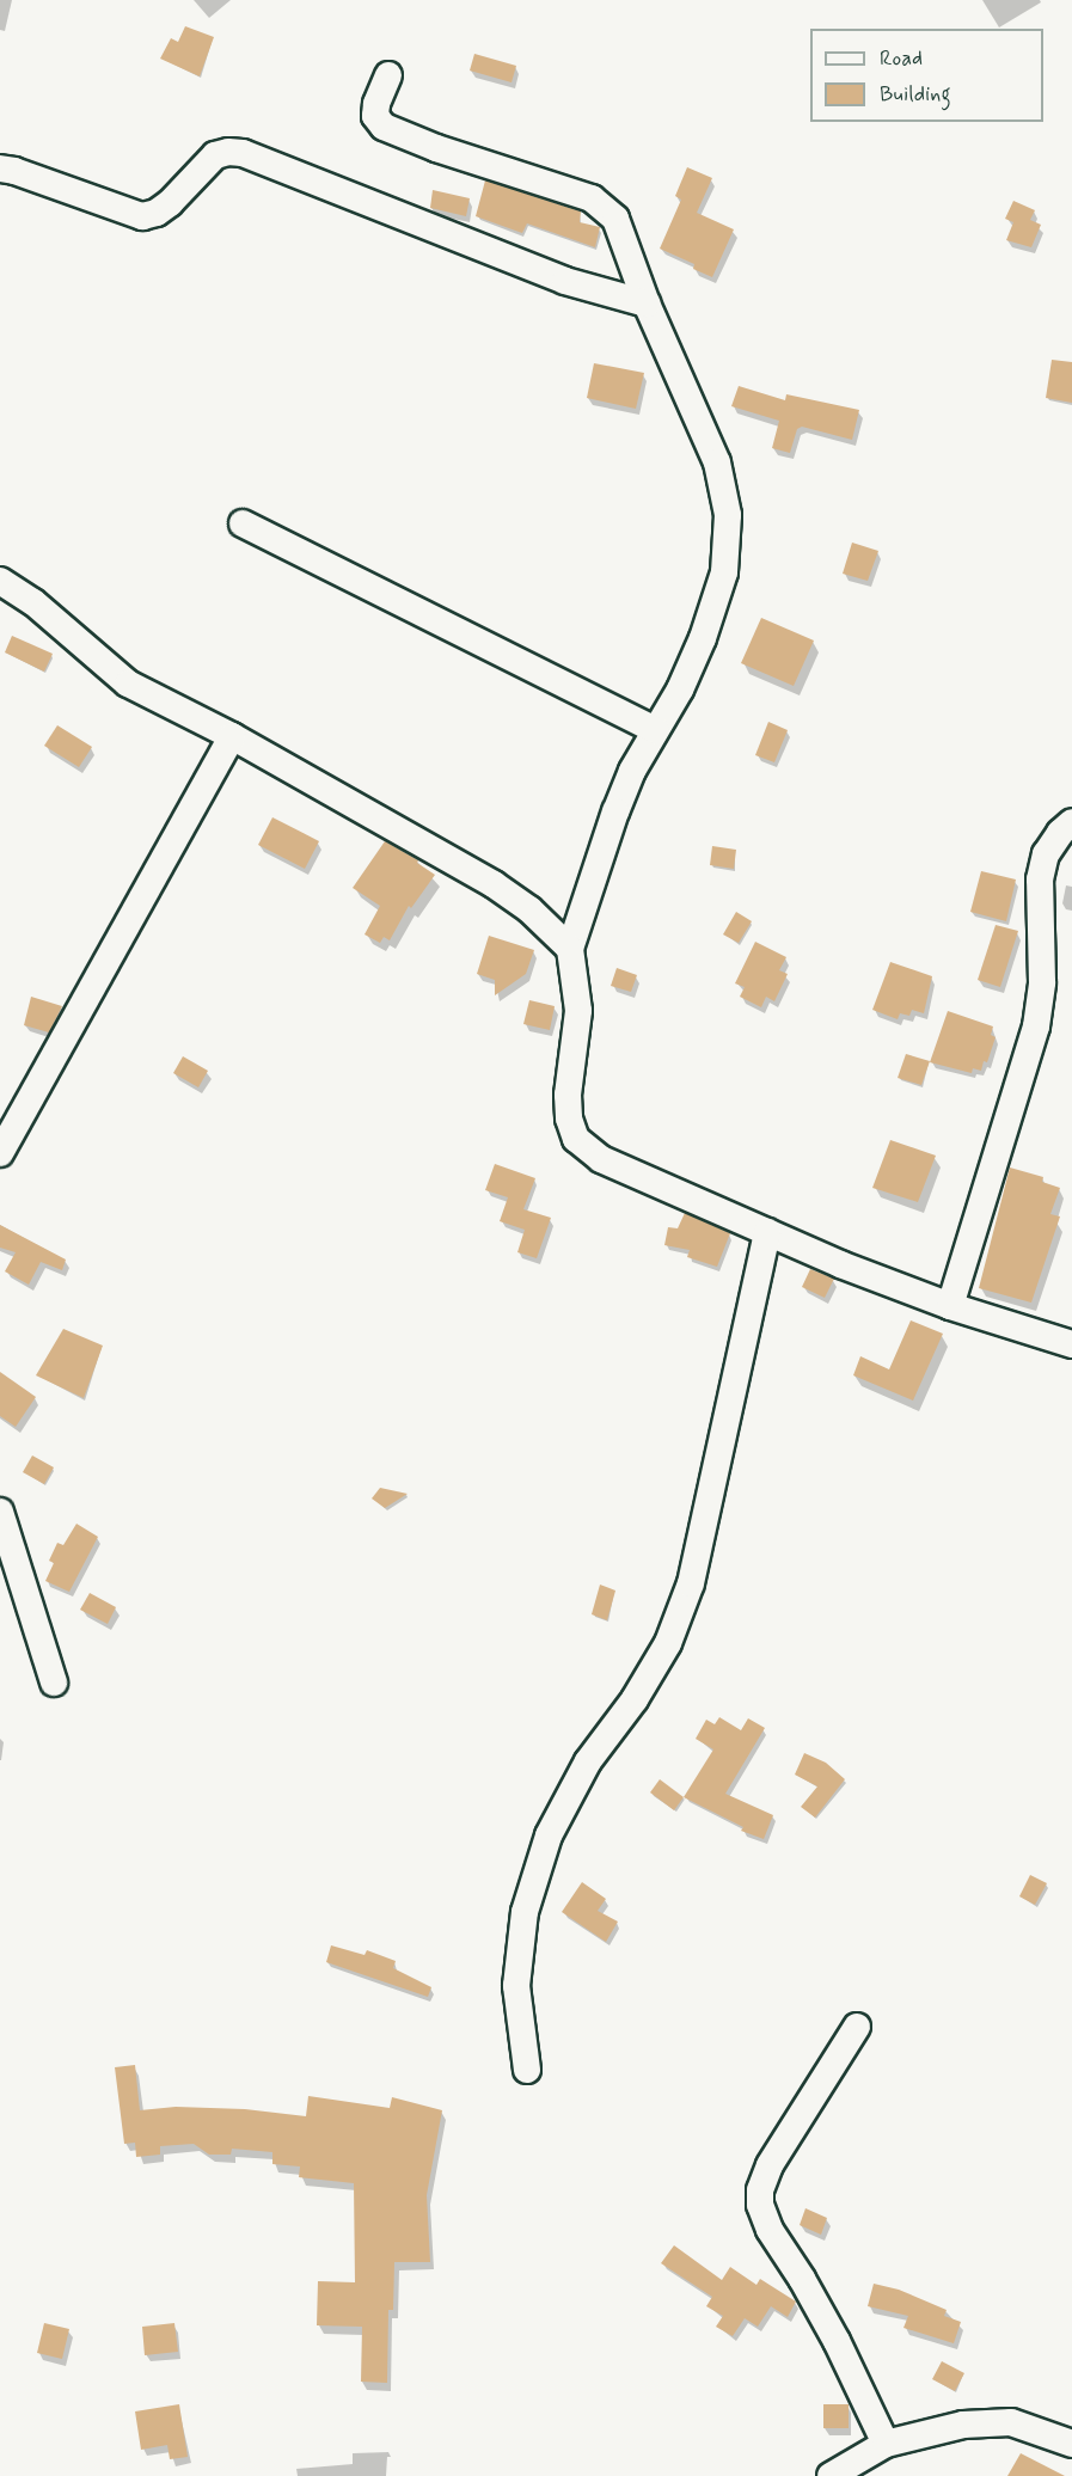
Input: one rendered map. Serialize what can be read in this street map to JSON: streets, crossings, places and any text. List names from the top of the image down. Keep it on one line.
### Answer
{"legend":["Road","Building"]}
